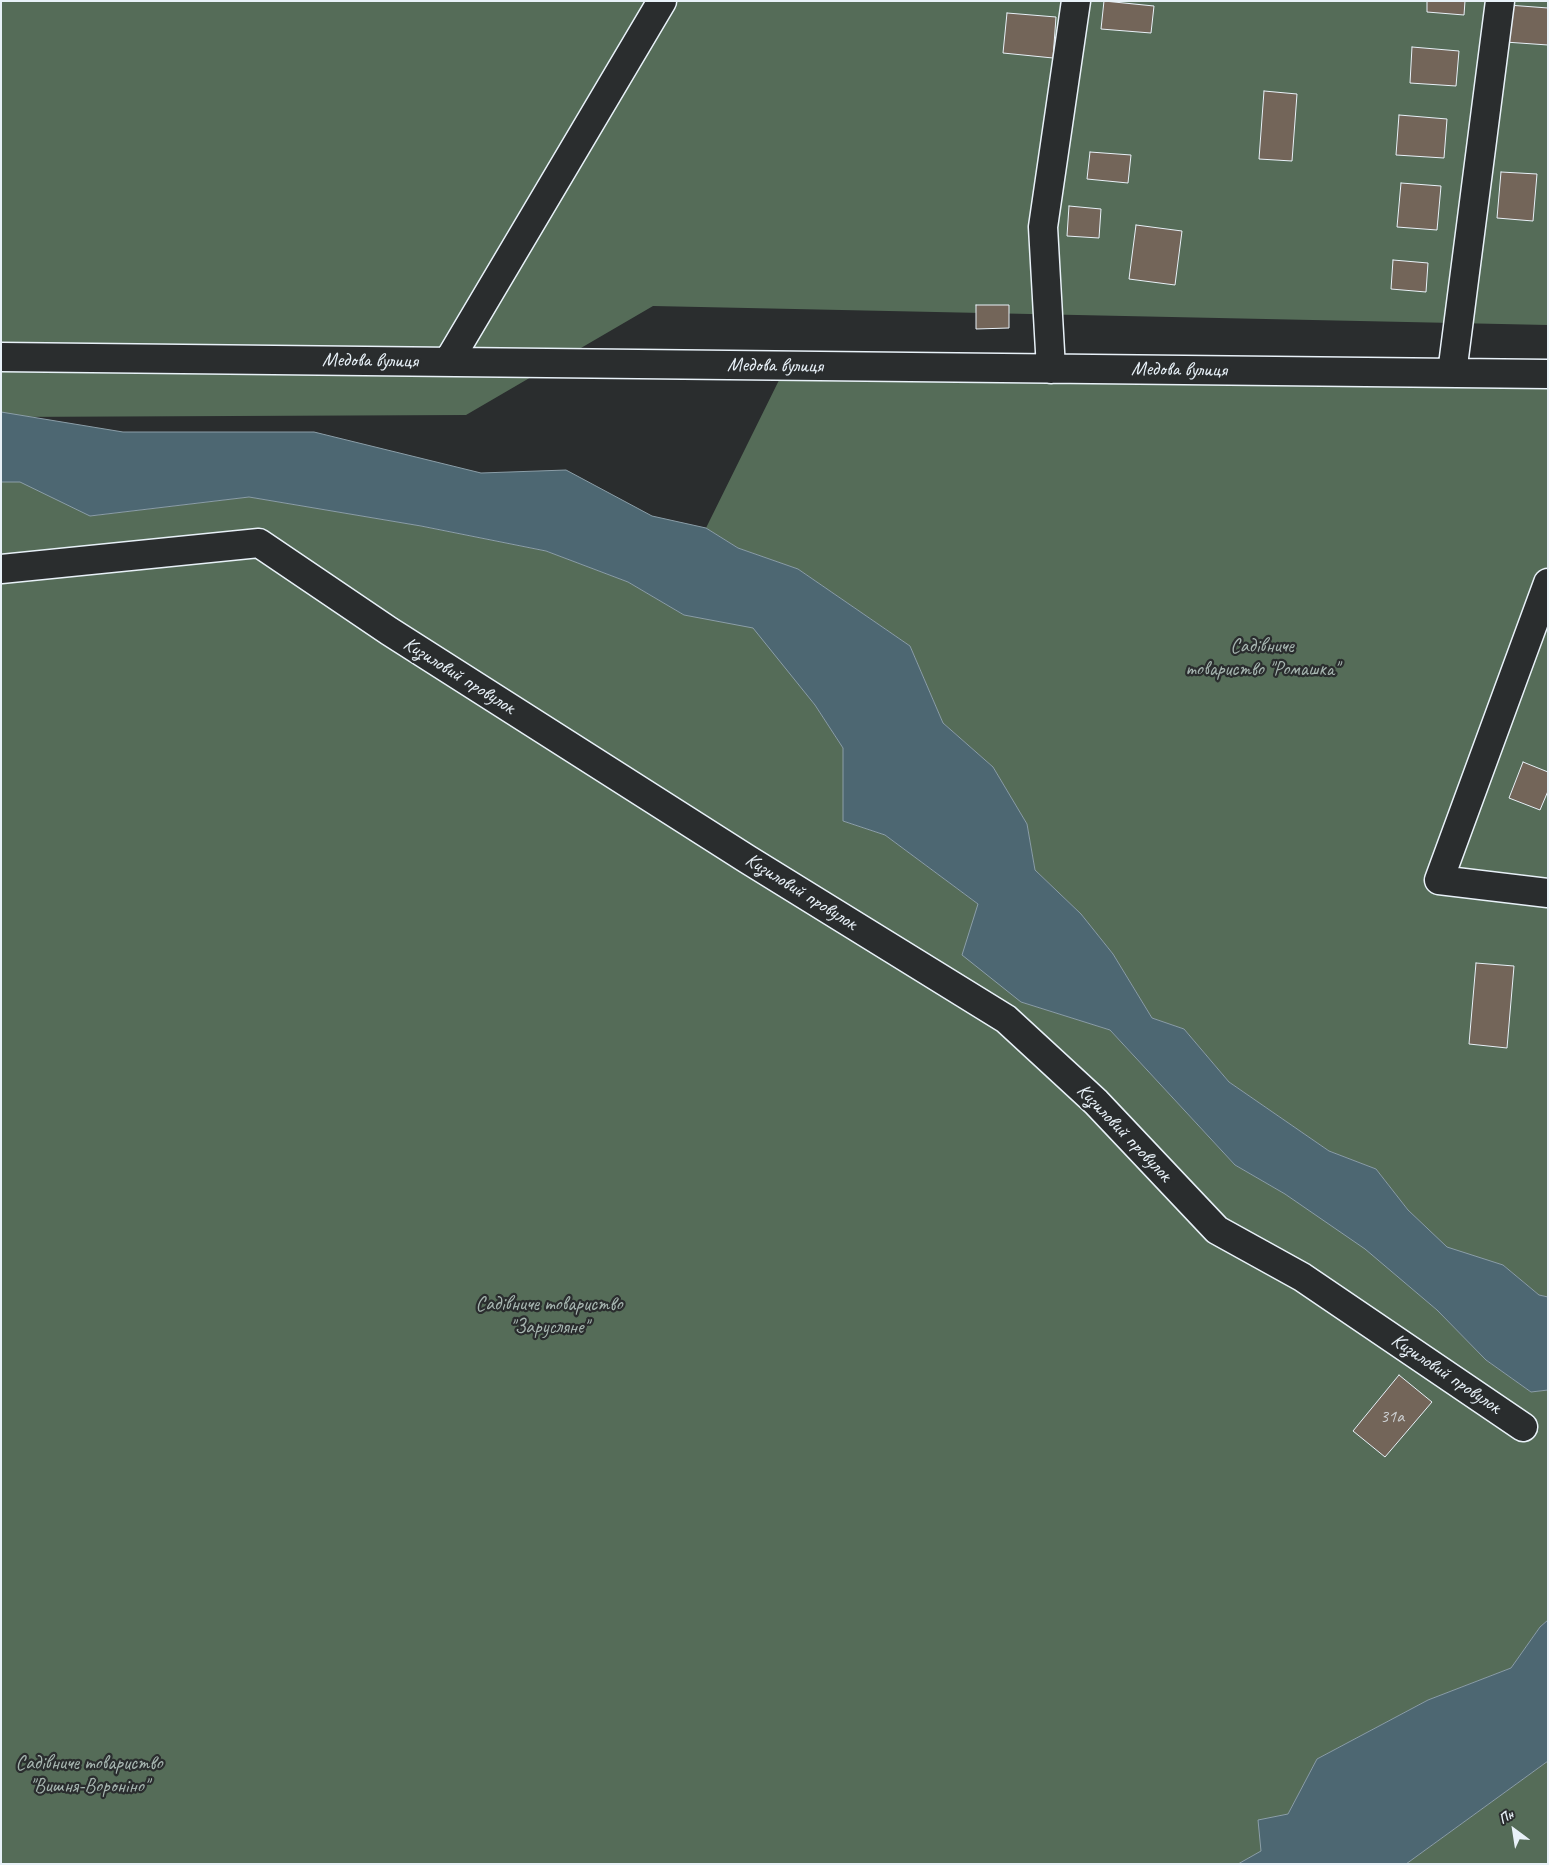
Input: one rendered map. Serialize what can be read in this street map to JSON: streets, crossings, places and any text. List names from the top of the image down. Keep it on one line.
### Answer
{"streets":{"street":["Медова вулиця","Кизиловий провулок"]},"parks":["Садівниче товариство \"Ромашка\"","Садівниче товариство \"Зарусляне\"","Садівниче товариство \"Вишня-Вороніно\""],"house_numbers":["31а"],"north":"top left"}
